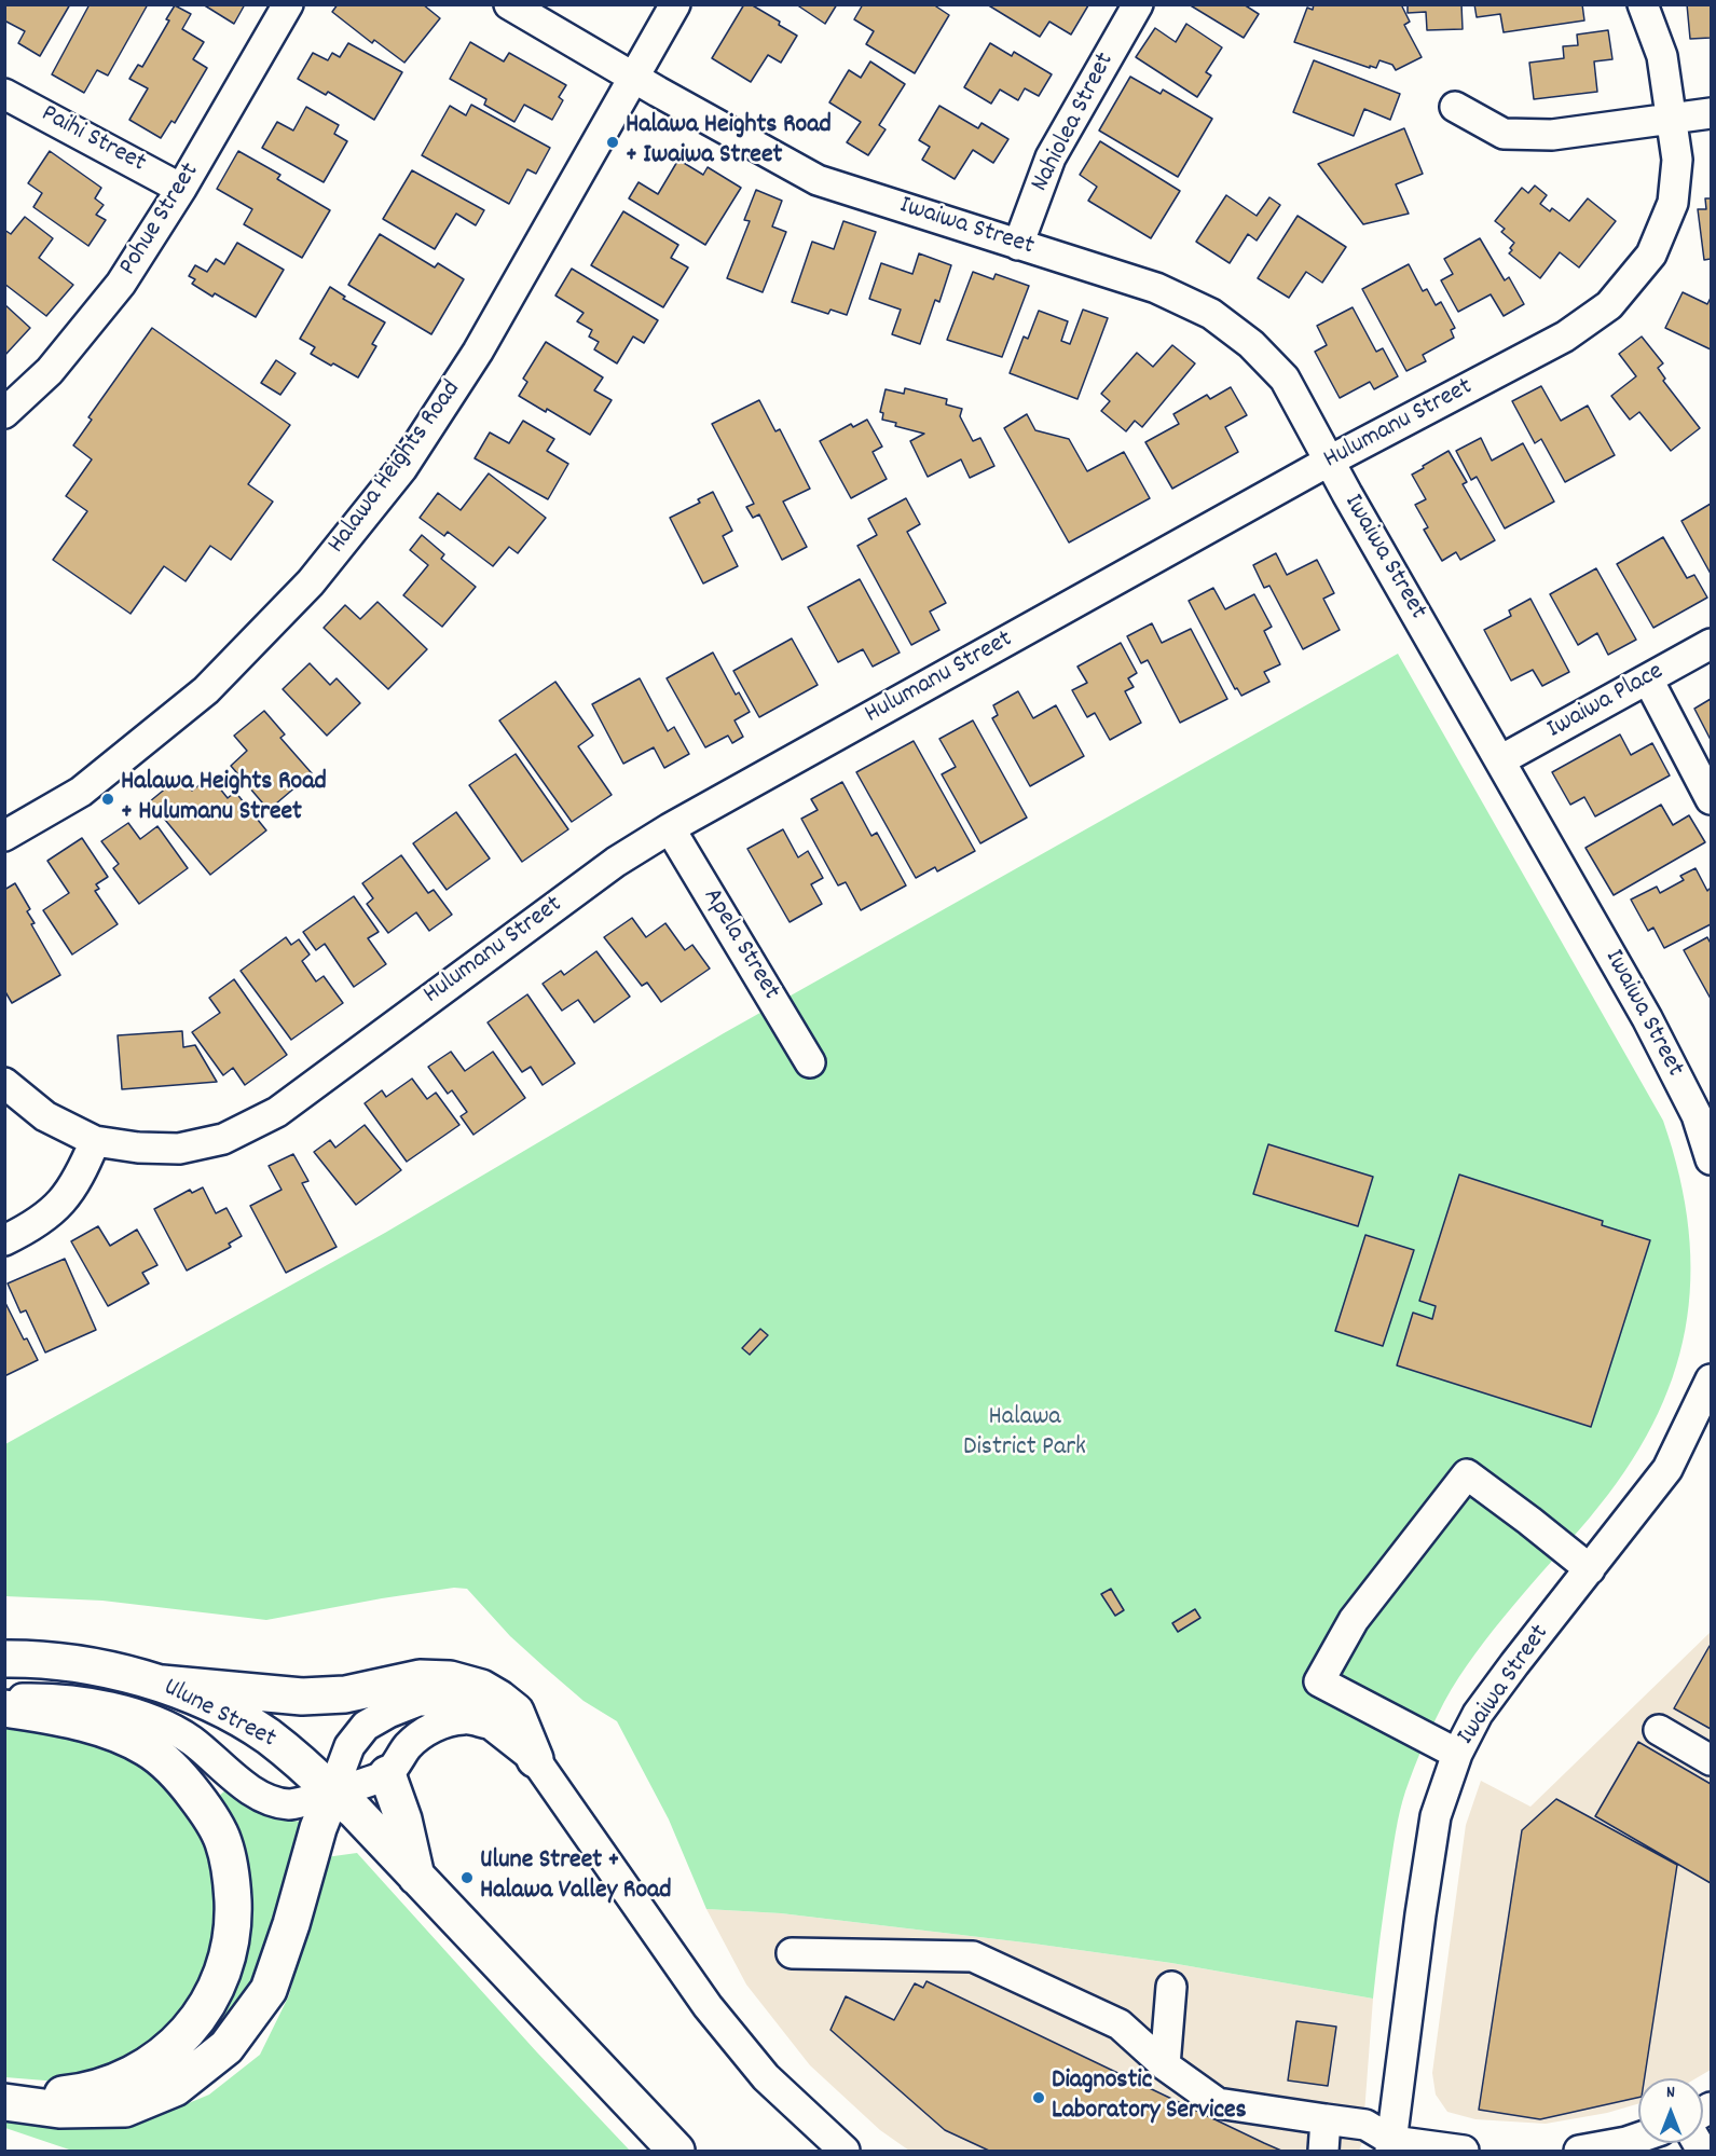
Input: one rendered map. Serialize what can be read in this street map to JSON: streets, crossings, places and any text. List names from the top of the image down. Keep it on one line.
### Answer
{"streets":{"main road":["Ulune Street"],"street":["Nahiolea Street","Paihi Street","Pohue Street","Iwaiwa Street","Hulumanu Street","Halawa Heights Road","Iwaiwa Place","Apela Street"]},"crossings":[["Nahiolea Street","Iwaiwa Street"],["Paihi Street","Pohue Street"],["Iwaiwa Street","Hulumanu Street"],["Iwaiwa Street","Halawa Heights Road"],["Iwaiwa Street","Iwaiwa Place"],["Hulumanu Street","Apela Street"]],"parks":["Halawa District Park"],"places":["Halawa Heights Road + Iwaiwa Street","Halawa Heights Road + Hulumanu Street","Ulune Street + Halawa Valley Road","Diagnostic Laboratory Services"],"north":"top"}
